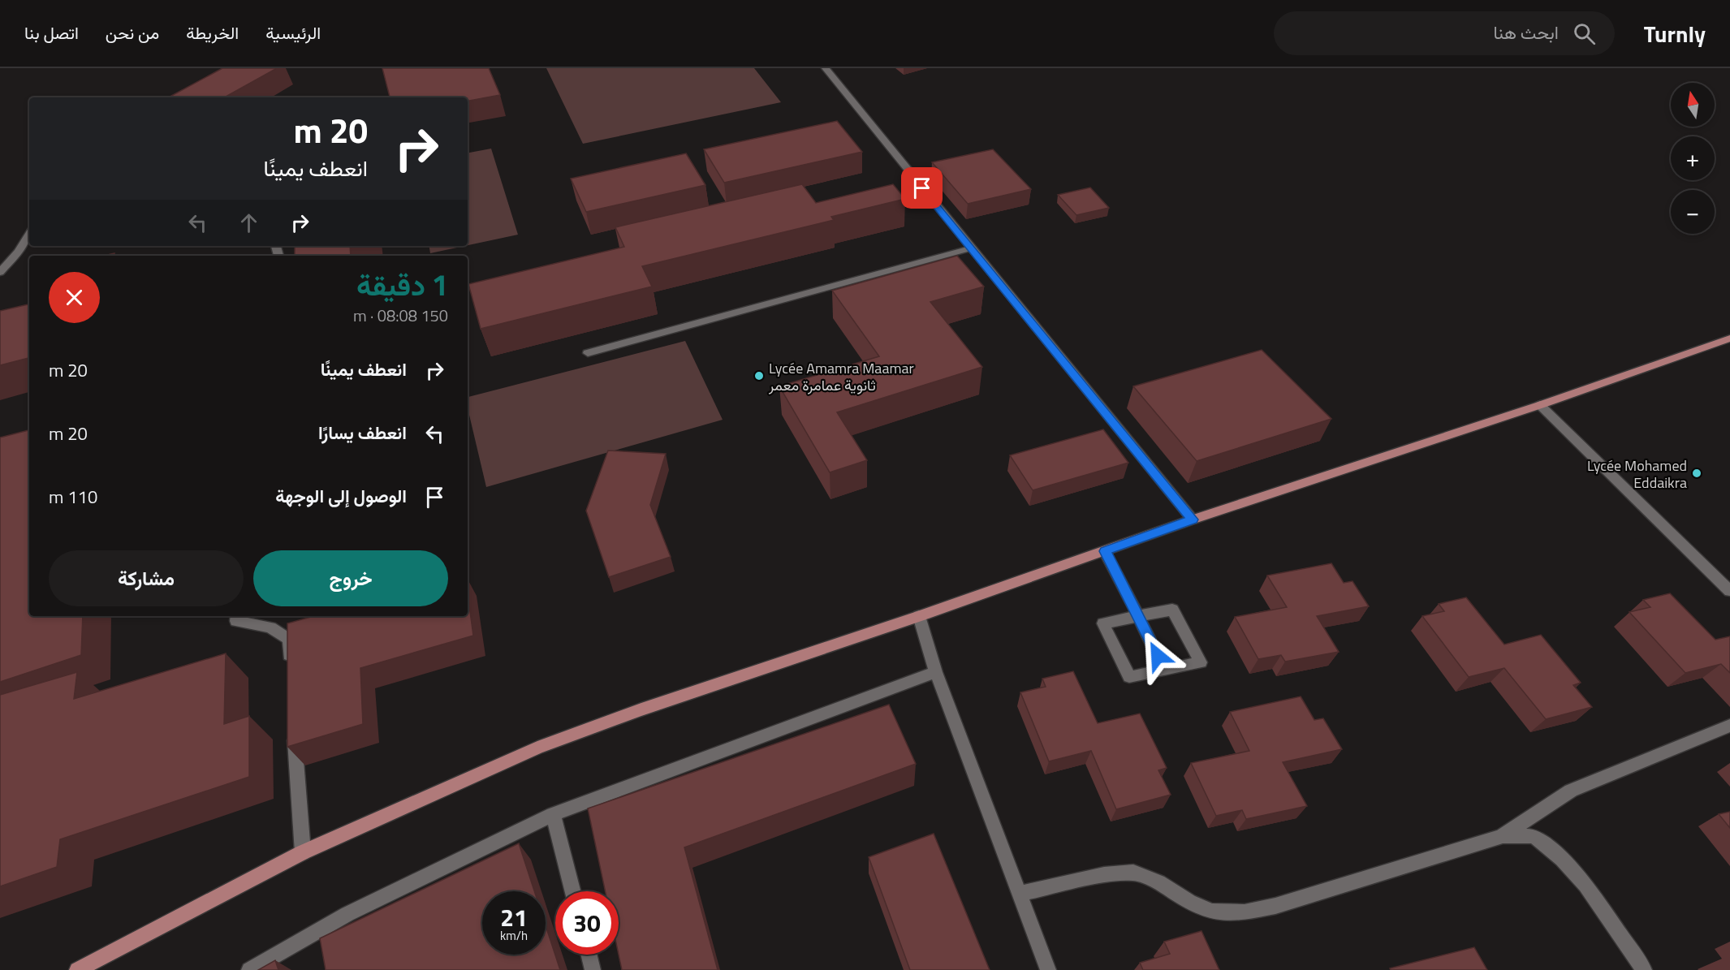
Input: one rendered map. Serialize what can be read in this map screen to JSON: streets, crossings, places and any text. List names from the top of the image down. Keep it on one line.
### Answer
{"places":["Lycée Amamra Maamar ثانوية عمامرة معمر","Lycée Mohamed Eddaikra"],"north":"top","page":{"header":"Turnly","search":"ابحث هنا","nav":["الرئيسية","الخريطة","من نحن","اتصل بنا"],"map_buttons":["+","−"],"turn":["20 m","انعطف يمينًا"],"heading":["1 دقيقة","150 m · 08:08"],"list":[{"name":"انعطف يمينًا","value":"20 m"},{"name":"انعطف يسارًا","value":"20 m"},{"name":"الوصول إلى الوجهة","value":"110 m"}],"buttons":["خروج","مشاركة"],"speed":"21 km/h","limit":"30"}}
